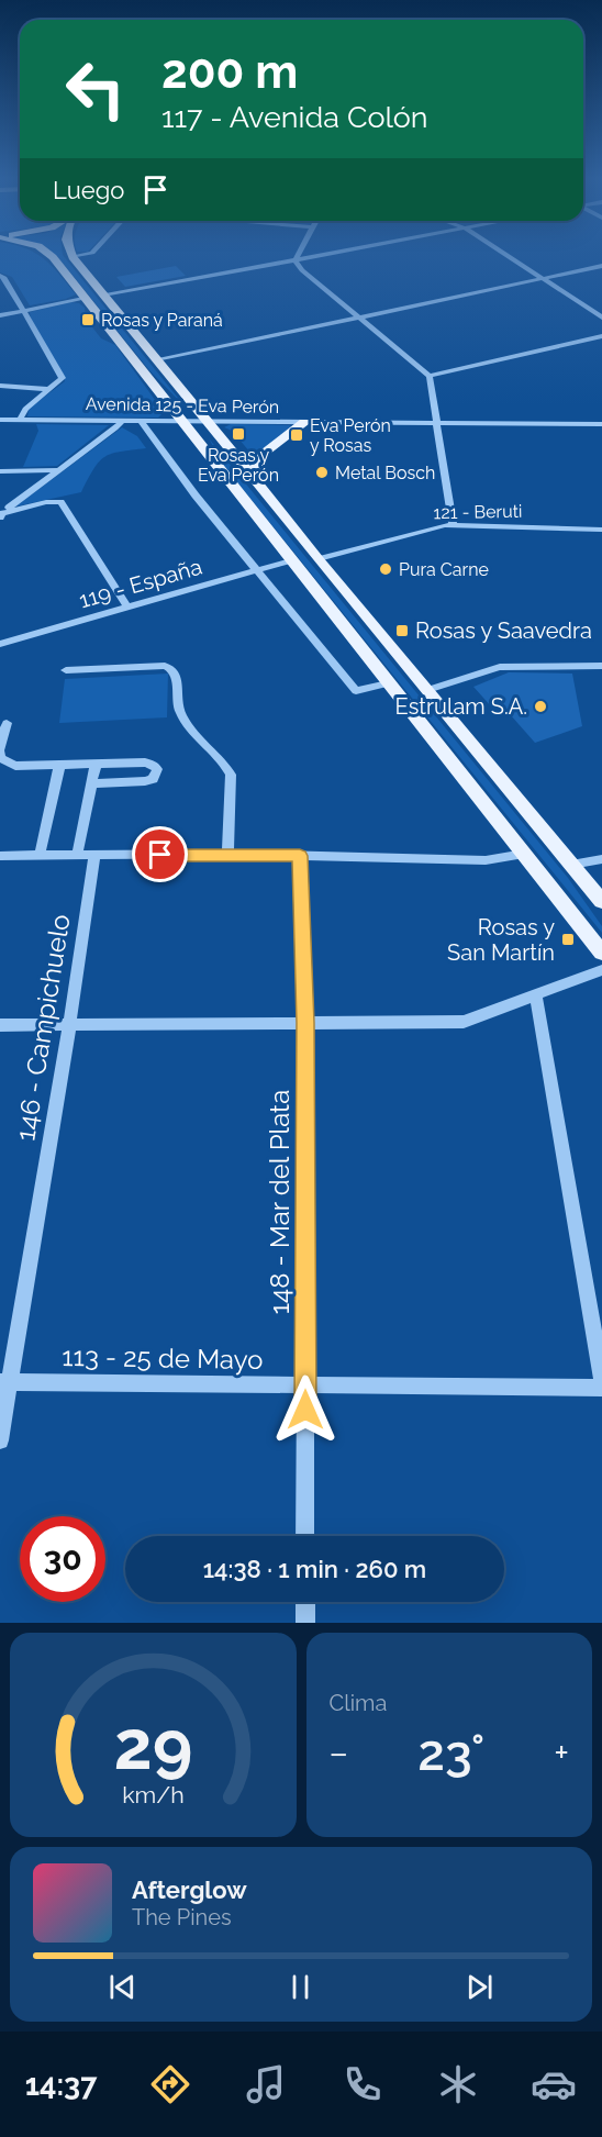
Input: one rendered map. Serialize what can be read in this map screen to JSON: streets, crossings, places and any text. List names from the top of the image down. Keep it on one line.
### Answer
{"streets":{"street":["Avenida 125 - Eva Perón","121 - Beruti","119 - España","146 - Campichuelo","148 - Mar del Plata","113 - 25 de Mayo"]},"crossings":[["146 - Campichuelo","113 - 25 de Mayo"],["148 - Mar del Plata","113 - 25 de Mayo"]],"places":{"transit":["Rosas y Paraná","Rosas y Eva Perón","Eva Perón y Rosas","Rosas y Saavedra","Rosas y San Martín"],"other":["Metal Bosch","Pura Carne","Estrulam S.A."]},"page":{"turn":["200 m","117 - Avenida Colón"],"then":"Luego","limit":"30","trip":"14:38 · 1 min · 260 m","tile":"Clima","heat":["−","23°","+"],"song":["Afterglow","The Pines"],"tabs":"14:37","gauge":["29","km/h"]}}
